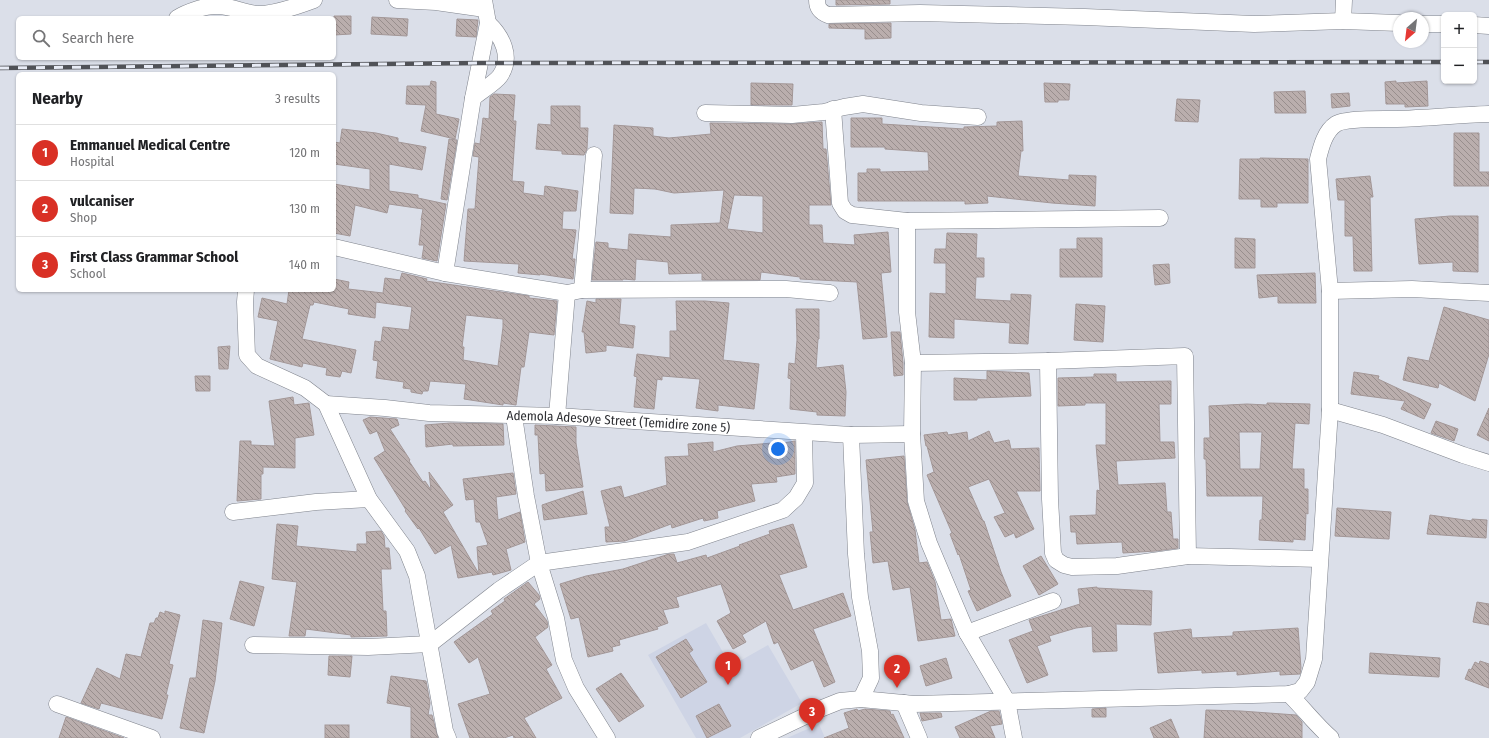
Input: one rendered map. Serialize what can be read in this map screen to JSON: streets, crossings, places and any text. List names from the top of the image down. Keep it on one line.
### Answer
{"streets":{"street":["Ademola Adesoye Street (Temidire zone 5)"]},"north":"bottom left","page":{"map_buttons":["+","−"],"search":"Search here","heading":["Nearby","3 results"],"list":[{"mark":"1","name":"Emmanuel Medical Centre","note":"Hospital","value":"120 m"},{"mark":"2","name":"vulcaniser","note":"Shop","value":"130 m"},{"mark":"3","name":"First Class Grammar School","note":"School","value":"140 m"}],"pins":["1","2","3"]}}
